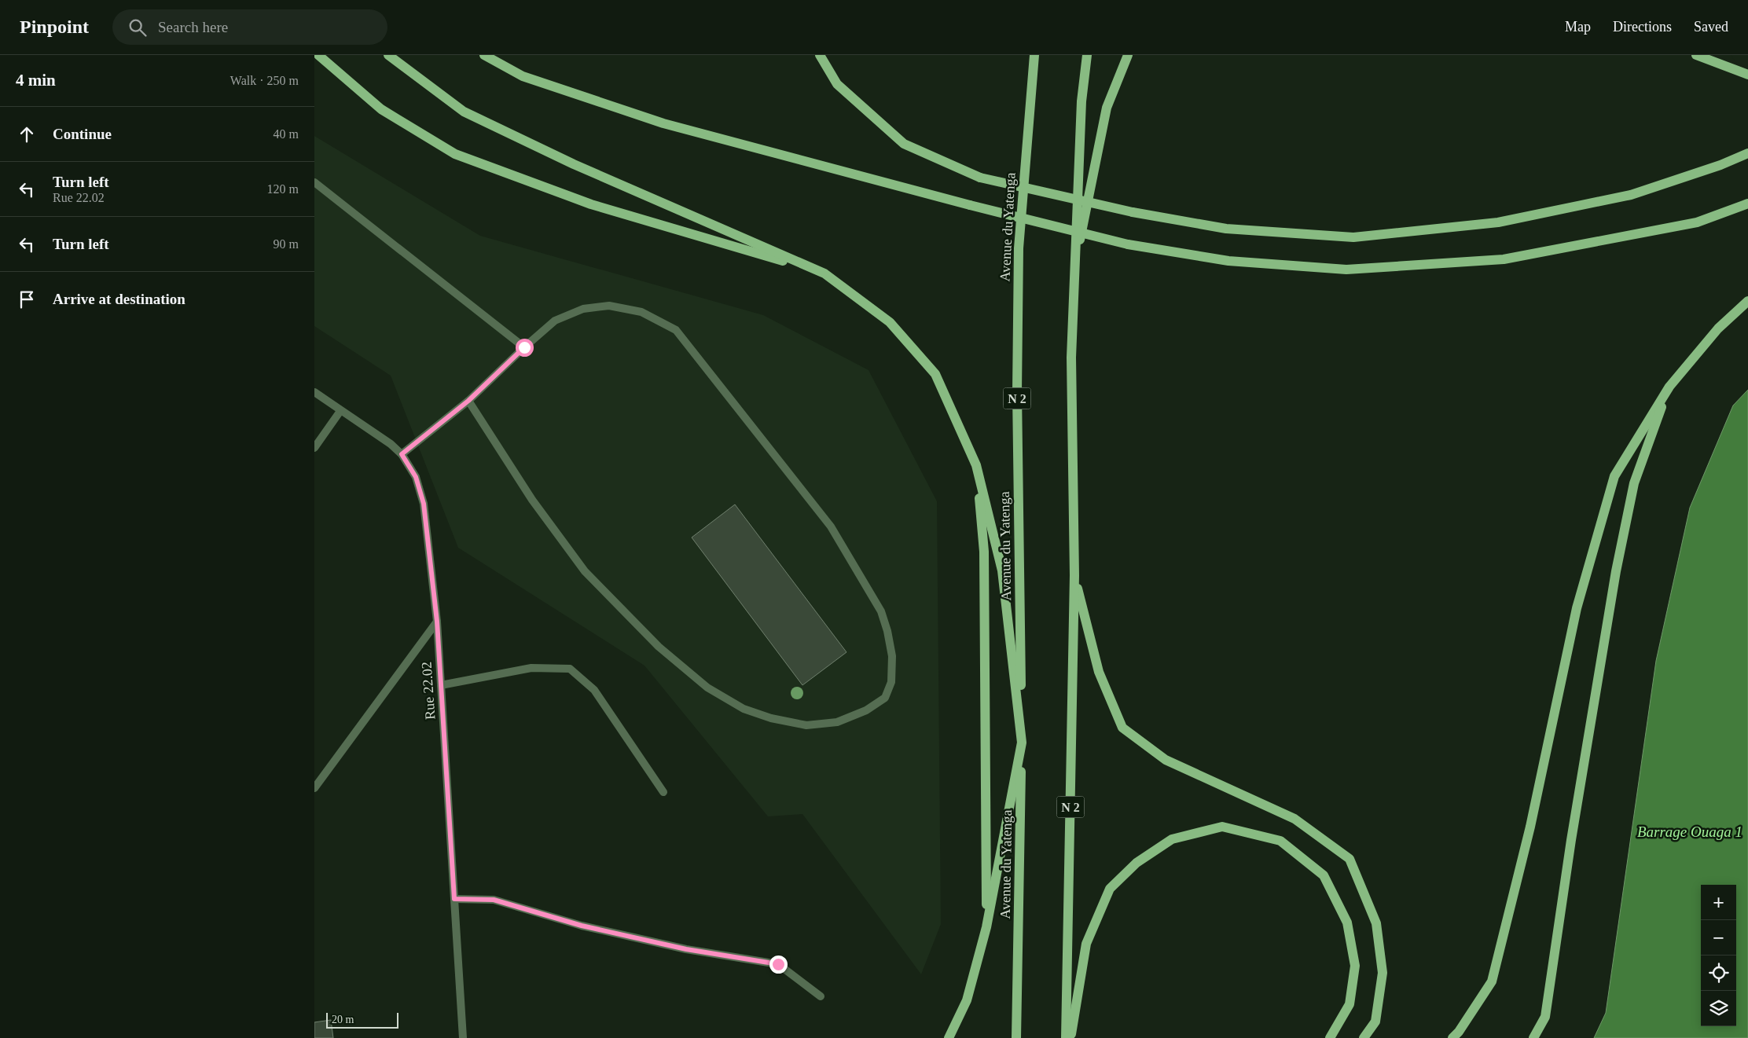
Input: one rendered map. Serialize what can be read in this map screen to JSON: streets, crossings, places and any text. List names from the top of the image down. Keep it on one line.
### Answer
{"streets":{"main road":["Avenue du Yatenga","N 2"],"street":["Rue 22.02"]},"water":["Barrage Ouaga 1"],"scale_bar":"20 m","page":{"header":"Pinpoint","search":"Search here","nav":["Map","Directions","Saved"],"heading":["4 min","Walk · 250 m"],"list":[["Continue","40 m"],["Turn left","Rue 22.02","120 m"],["Turn left","90 m"],"Arrive at destination"],"map_buttons":["+","−"],"scale":"20 m"}}
